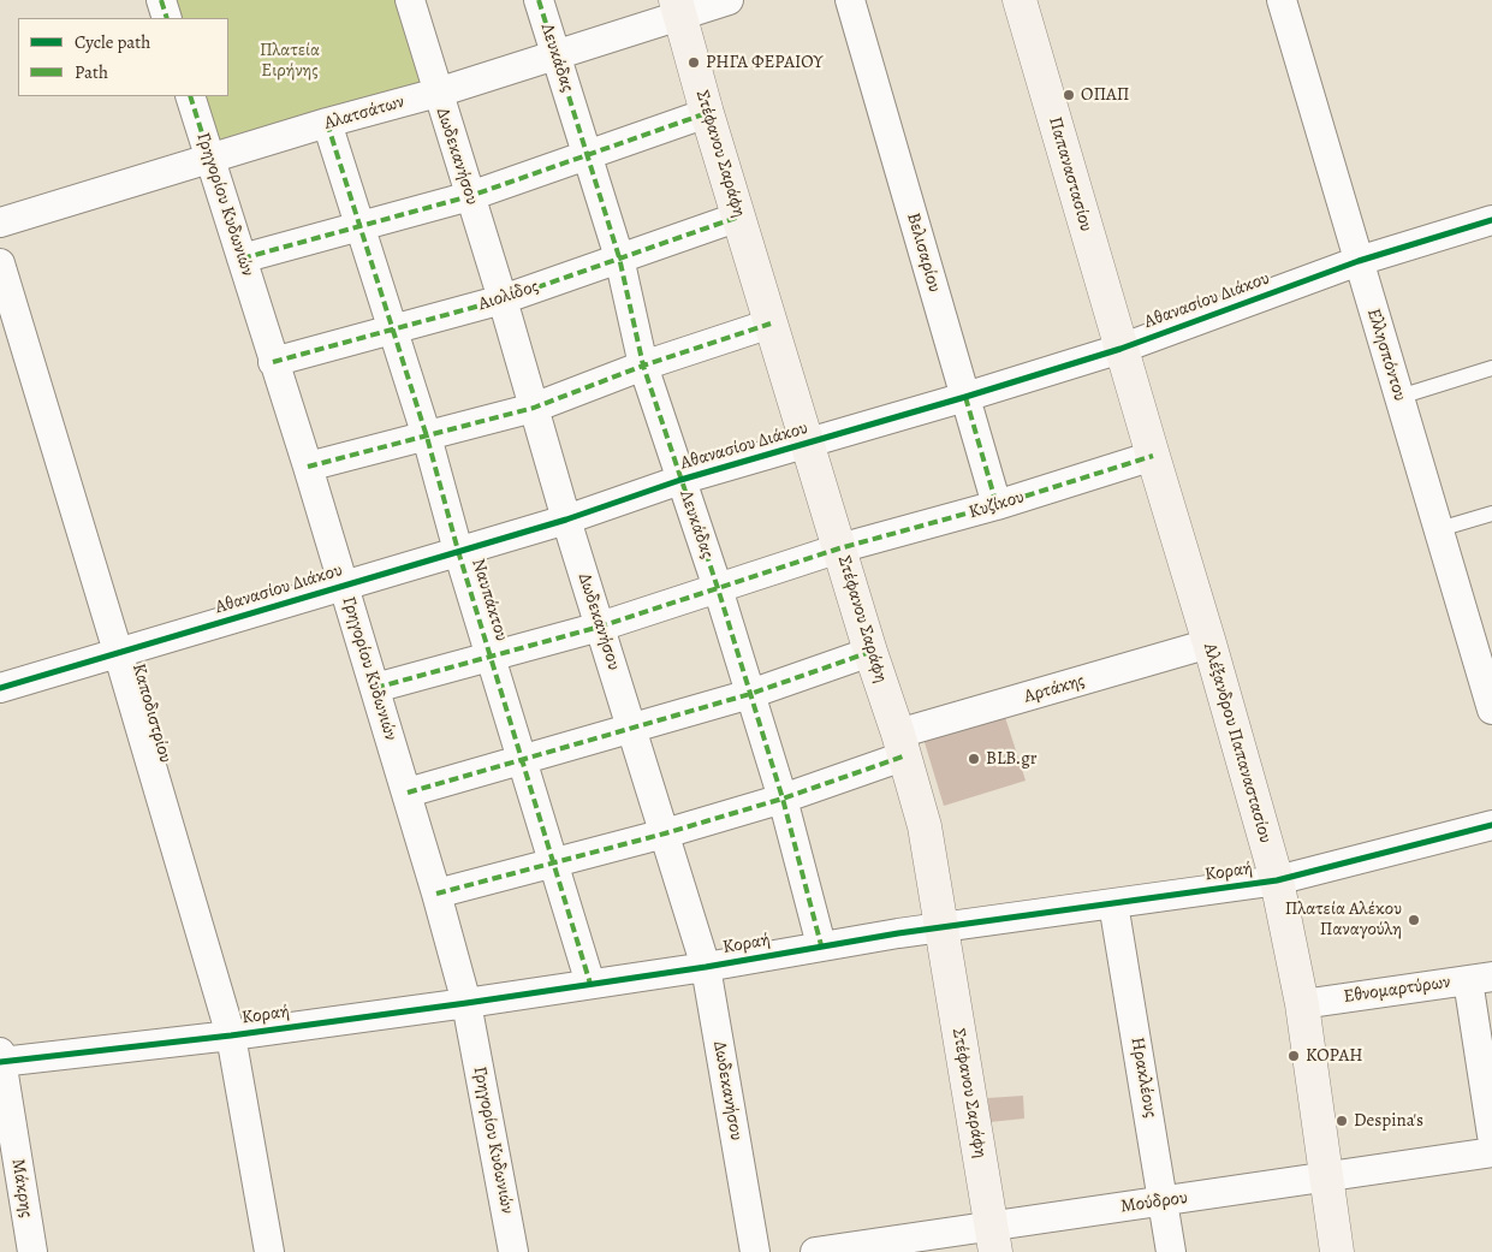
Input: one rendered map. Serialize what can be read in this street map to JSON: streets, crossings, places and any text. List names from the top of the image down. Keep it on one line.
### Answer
{"streets":{"street":["Λευκάδας","Αλατσάτων","Στέφανου Σαράφη","Δωδεκανήσου","Παπαναστασίου","Γρηγορίου Κυδωνιών","Βελισαρίου","Αιολίδος","Αθανασίου Διάκου","Ελλησπόντου","Κυζίκου","Ναυπάκτου","Αρτάκης","Καποδιστρίου","Αλέξανδρου Παπαναστασίου","Κοραή","Εθνομαρτύρων","Ηρακλέους","Μάκρης","Μούδρου"]},"crossings":[["Λευκάδας","Αλατσάτων"],["Λευκάδας","Αιολίδος"],["Λευκάδας","Αθανασίου Διάκου"],["Λευκάδας","Κυζίκου"],["Λευκάδας","Αρτάκης"],["Λευκάδας","Κοραή"],["Αλατσάτων","Στέφανου Σαράφη"],["Αλατσάτων","Δωδεκανήσου"],["Αλατσάτων","Γρηγορίου Κυδωνιών"],["Αλατσάτων","Ναυπάκτου"],["Στέφανου Σαράφη","Αιολίδος"],["Στέφανου Σαράφη","Αθανασίου Διάκου"],["Στέφανου Σαράφη","Κυζίκου"],["Στέφανου Σαράφη","Αρτάκης"],["Στέφανου Σαράφη","Κοραή"],["Στέφανου Σαράφη","Μούδρου"],["Δωδεκανήσου","Αιολίδος"],["Δωδεκανήσου","Αθανασίου Διάκου"],["Δωδεκανήσου","Κυζίκου"],["Δωδεκανήσου","Αρτάκης"],["Δωδεκανήσου","Κοραή"],["Παπαναστασίου","Αθανασίου Διάκου"],["Παπαναστασίου","Αλέξανδρου Παπαναστασίου"],["Γρηγορίου Κυδωνιών","Αιολίδος"],["Γρηγορίου Κυδωνιών","Αθανασίου Διάκου"],["Γρηγορίου Κυδωνιών","Κυζίκου"],["Γρηγορίου Κυδωνιών","Αρτάκης"],["Γρηγορίου Κυδωνιών","Κοραή"],["Βελισαρίου","Αθανασίου Διάκου"],["Βελισαρίου","Κυζίκου"],["Αιολίδος","Ναυπάκτου"],["Αθανασίου Διάκου","Ελλησπόντου"],["Αθανασίου Διάκου","Ναυπάκτου"],["Αθανασίου Διάκου","Καποδιστρίου"],["Αθανασίου Διάκου","Αλέξανδρου Παπαναστασίου"],["Κυζίκου","Ναυπάκτου"],["Κυζίκου","Αλέξανδρου Παπαναστασίου"],["Ναυπάκτου","Αρτάκης"],["Ναυπάκτου","Κοραή"],["Αρτάκης","Αλέξανδρου Παπαναστασίου"],["Καποδιστρίου","Κοραή"],["Αλέξανδρου Παπαναστασίου","Κοραή"],["Αλέξανδρου Παπαναστασίου","Εθνομαρτύρων"],["Αλέξανδρου Παπαναστασίου","Μούδρου"],["Κοραή","Ηρακλέους"],["Κοραή","Μάκρης"],["Ηρακλέους","Μούδρου"]],"parks":["Πλατεία Ειρήνης"],"places":["ΡΗΓΑ ΦΕΡΑΙΟΥ","ΟΠΑΠ","BLB.gr","Πλατεία Αλέκου Παναγούλη","ΚΟΡΑΗ","Despina's"],"legend":["Cycle path","Path"]}
